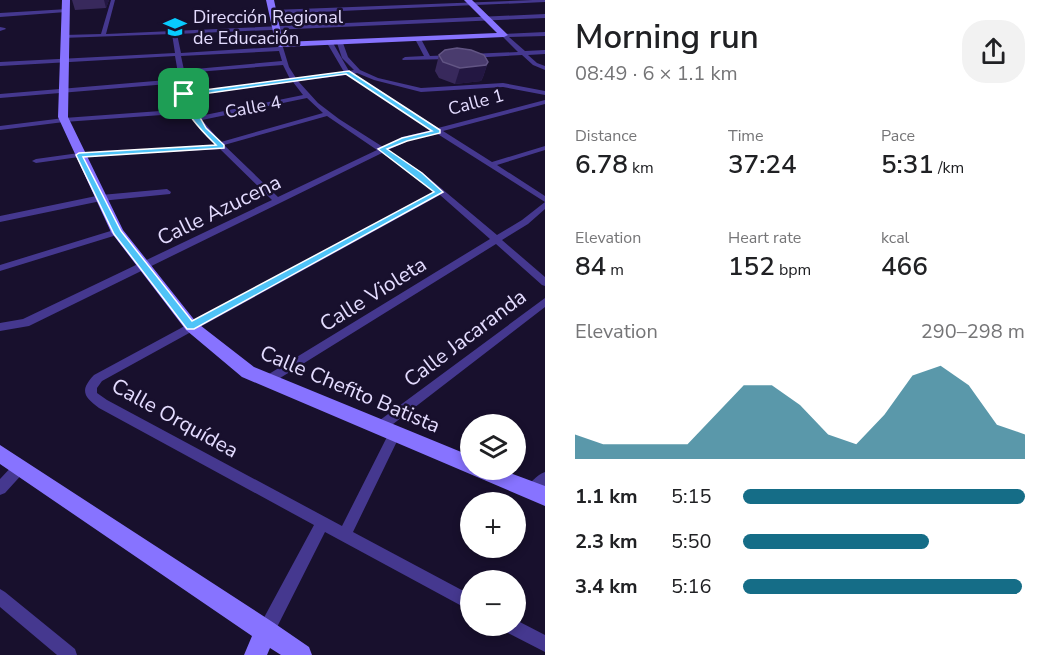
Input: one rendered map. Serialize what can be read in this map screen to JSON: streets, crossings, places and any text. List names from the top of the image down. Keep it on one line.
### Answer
{"streets":{"street":["Calle 1","Calle 4","Calle Azucena","Calle Violeta","Calle Jacaranda","Calle Chefito Batista","Calle Orquídea"]},"crossings":[["Calle 1","Calle Azucena"],["Calle Azucena","Calle Chefito Batista"],["Calle Violeta","Calle Chefito Batista"],["Calle Jacaranda","Calle Chefito Batista"],["Calle Chefito Batista","Calle Orquídea"]],"places":{"school or university":["Dirección Regional de Educación"]},"page":{"heading":["Morning run","08:49 · 6 × 1.1 km"],"stats":[["Distance","6.78 km"],["Time","37:24"],["Pace","5:31 /km"],["Elevation","84 m"],["Heart rate","152 bpm"],["kcal","466"]],"chart":["Elevation","290–298 m"],"map_buttons":["+","−"],"list":[{"name":"1.1 km","note":"5:15"},{"name":"2.3 km","note":"5:50"},{"name":"3.4 km","note":"5:16"}]}}
